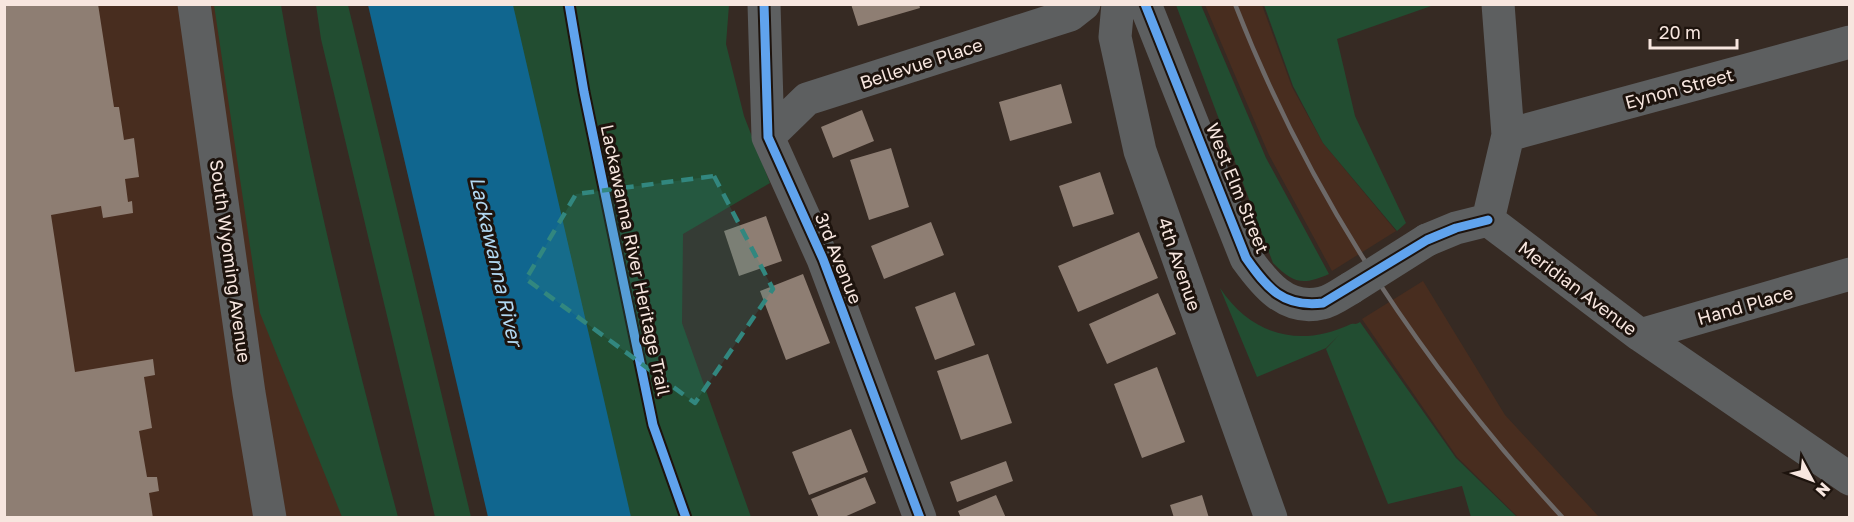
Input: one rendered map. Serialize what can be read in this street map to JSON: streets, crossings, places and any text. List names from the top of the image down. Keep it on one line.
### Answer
{"streets":{"street":["Bellevue Place","Eynon Street","West Elm Street","3rd Avenue","South Wyoming Avenue","4th Avenue","Meridian Avenue","Hand Place"],"cycle path":["Lackawanna River Heritage Trail"]},"crossings":[["Bellevue Place","3rd Avenue"],["West Elm Street","Meridian Avenue"],["Meridian Avenue","Hand Place"]],"water":["Lackawanna River"],"scale_bar":"20 m","north":"bottom right"}
